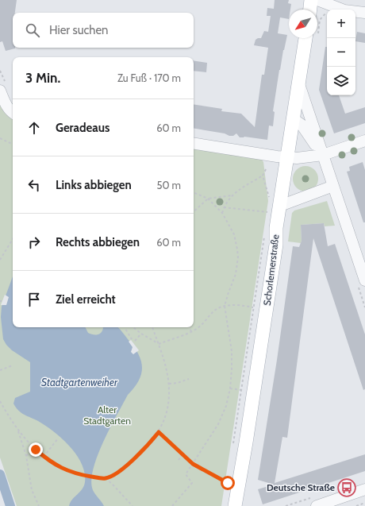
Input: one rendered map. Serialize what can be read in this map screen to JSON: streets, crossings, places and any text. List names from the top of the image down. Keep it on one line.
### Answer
{"streets":{"main road":["Schorlemerstraße"]},"water":["Stadtgartenweiher"],"parks":["Alter Stadtgarten"],"places":{"bus stop":["Deutsche Straße"]},"north":"bottom left","page":{"map_buttons":["+","−"],"search":"Hier suchen","heading":["3 Min.","Zu Fuß · 170 m"],"list":[["Geradeaus","60 m"],["Links abbiegen","50 m"],["Rechts abbiegen","60 m"],"Ziel erreicht"]}}
